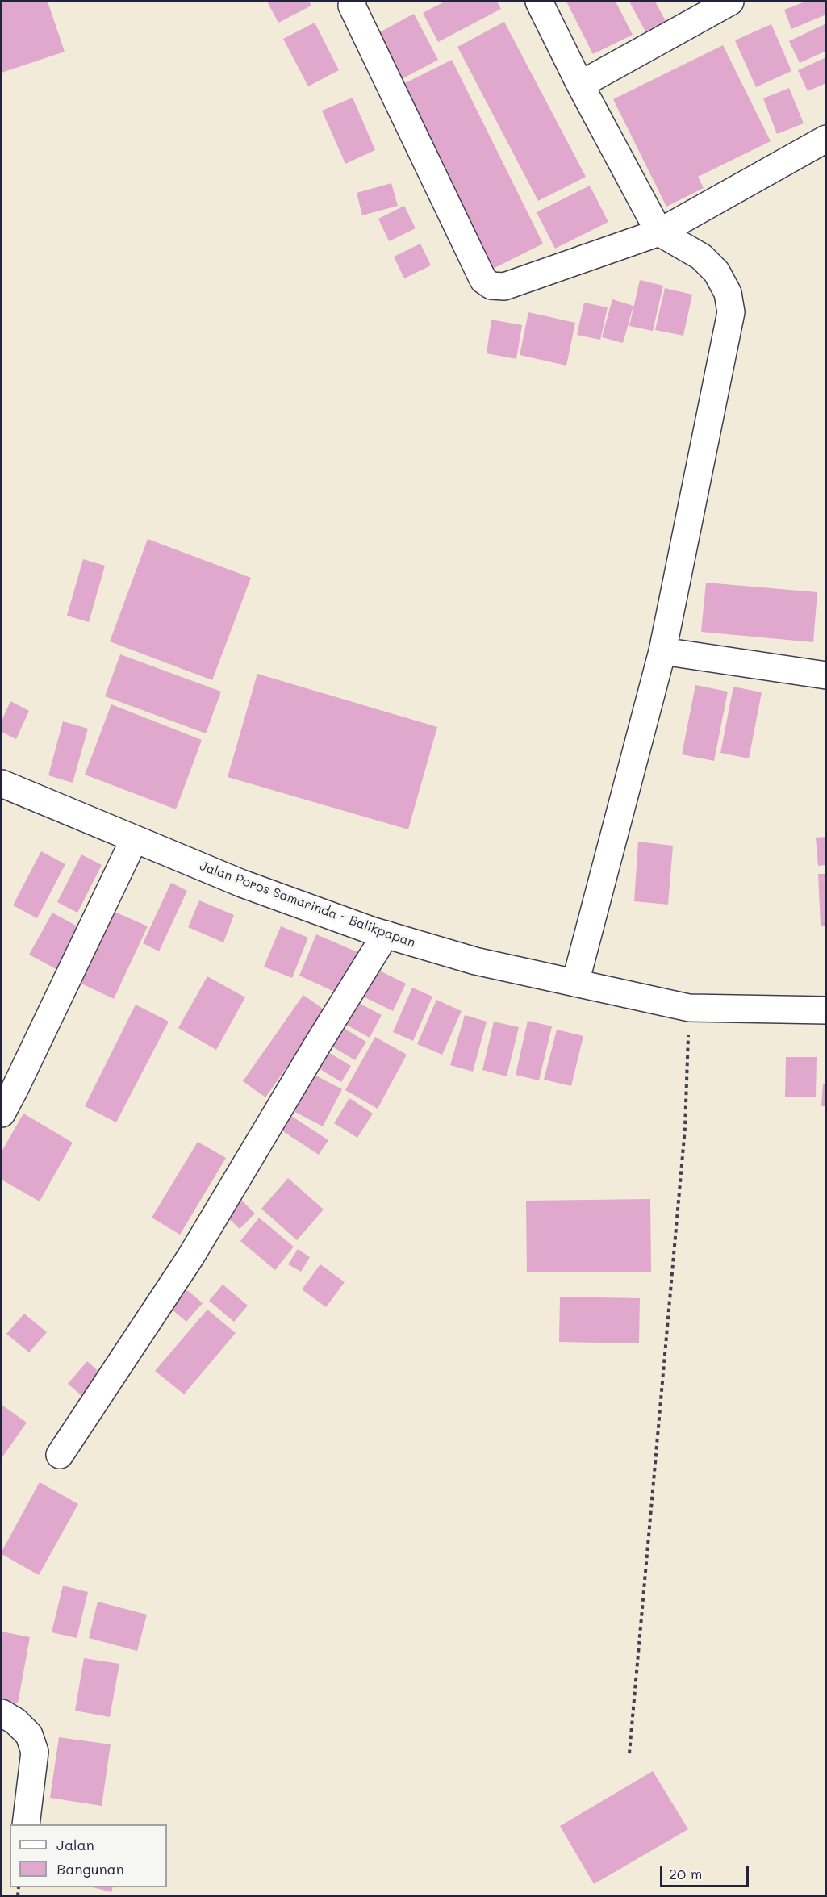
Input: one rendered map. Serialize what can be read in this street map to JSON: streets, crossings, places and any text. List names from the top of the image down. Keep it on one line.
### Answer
{"streets":{"main road":["Jalan Poros Samarinda - Balikpapan"]},"legend":["Jalan","Bangunan"],"scale_bar":"20 m"}
